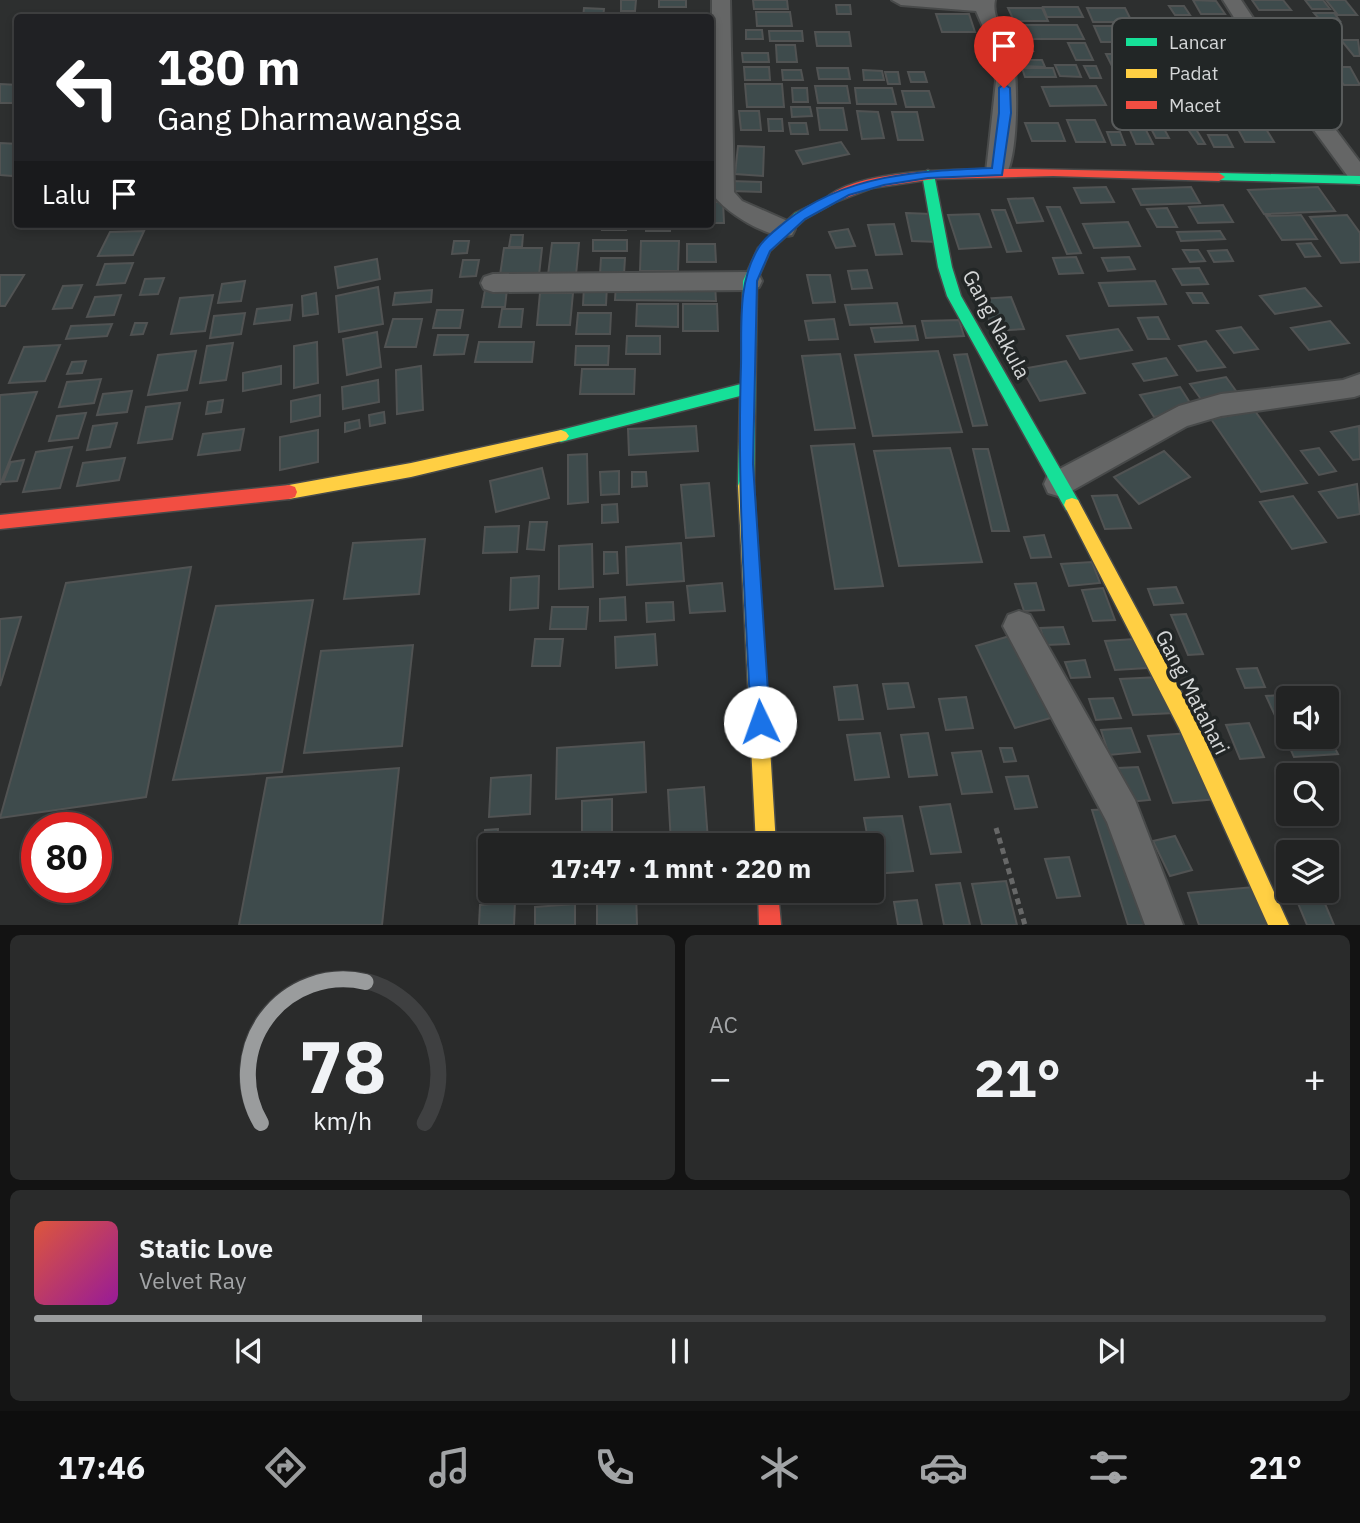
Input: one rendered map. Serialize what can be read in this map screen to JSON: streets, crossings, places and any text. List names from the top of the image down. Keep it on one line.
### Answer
{"streets":{"main road":["Gang Nakula","Gang Matahari"]},"crossings":[["Gang Nakula","Gang Matahari"]],"legend":["Lancar","Padat","Macet"],"page":{"turn":["180 m","Gang Dharmawangsa"],"then":"Lalu","limit":"80","trip":"17:47 · 1 mnt · 220 m","tile":"AC","heat":["−","21°","+"],"song":["Static Love","Velvet Ray"],"tabs":["17:46","21°"],"gauge":["78","km/h"]}}
